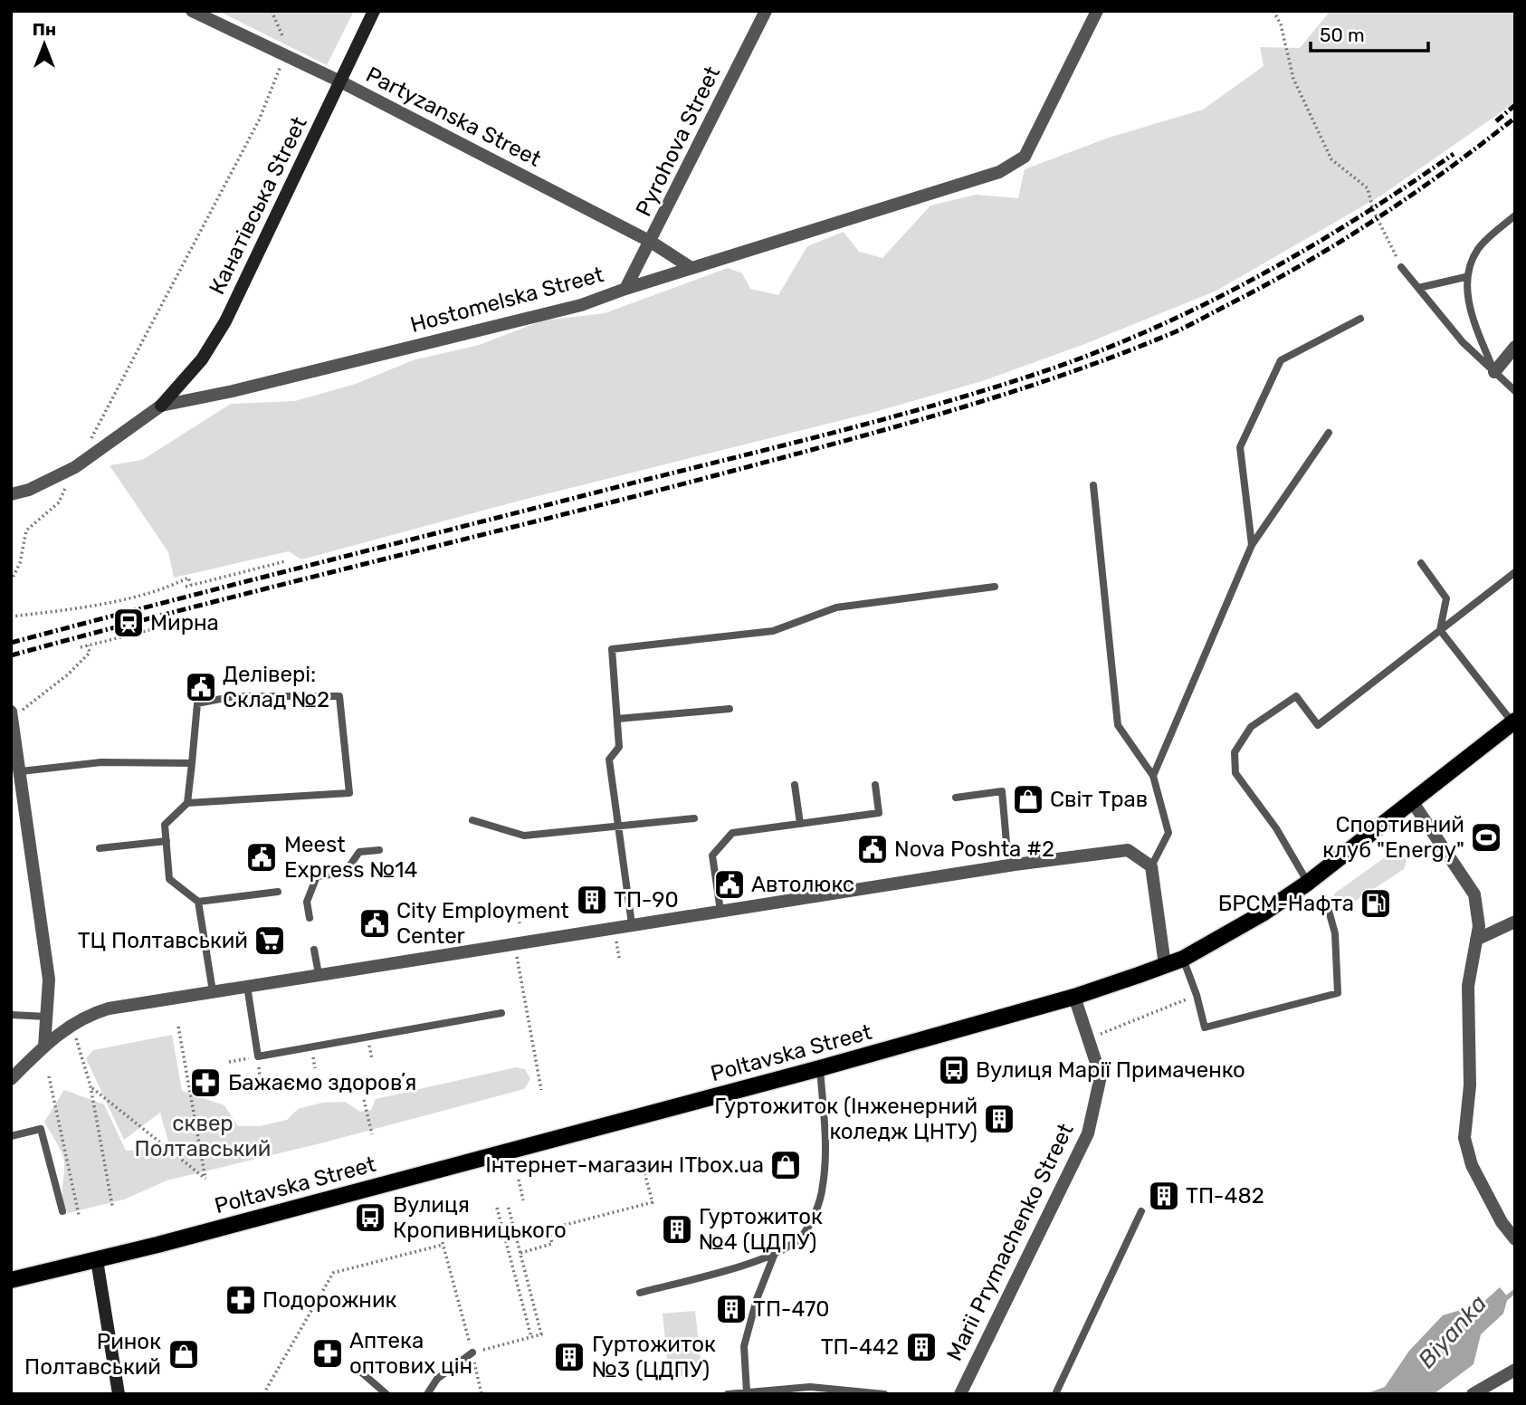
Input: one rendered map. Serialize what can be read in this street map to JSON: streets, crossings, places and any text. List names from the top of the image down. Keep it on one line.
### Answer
{"streets":{"main road":["Poltavska Street"],"street":["Partyzanska Street","Pyrohova Street","Канатівська Street","Hostomelska Street","Marii Prymachenko Street"]},"crossings":[["Partyzanska Street","Pyrohova Street"],["Partyzanska Street","Канатівська Street"],["Partyzanska Street","Hostomelska Street"],["Pyrohova Street","Hostomelska Street"],["Канатівська Street","Hostomelska Street"],["Poltavska Street","Marii Prymachenko Street"]],"water":["Biyanka"],"parks":["сквер Полтавський"],"places":{"station":["Мирна"],"public building":["Делівері: Склад №2","Nova Poshta #2","Meest Express №14","Автолюкс","City Employment Center"],"shop":["Світ Трав","Інтернет-магазин ITbox.ua","Ринок Полтавський"],"sports":["Спортивний клуб \"Energy\""],"building":["ТП-90","Гуртожиток (Інженерний коледж ЦНТУ)","ТП-482","Гуртожиток №4 (ЦДПУ)","ТП-470","ТП-442","Гуртожиток №3 (ЦДПУ)"],"fuel station":["БРСМ-Нафта"],"supermarket":["ТЦ Полтавський"],"bus stop":["Вулиця Марії Примаченко","Вулиця Кропивницького"],"pharmacy":["Бажаємо здоровʼя","Подорожник","Аптека оптових цін"]},"scale_bar":"50 m","north":"top"}
